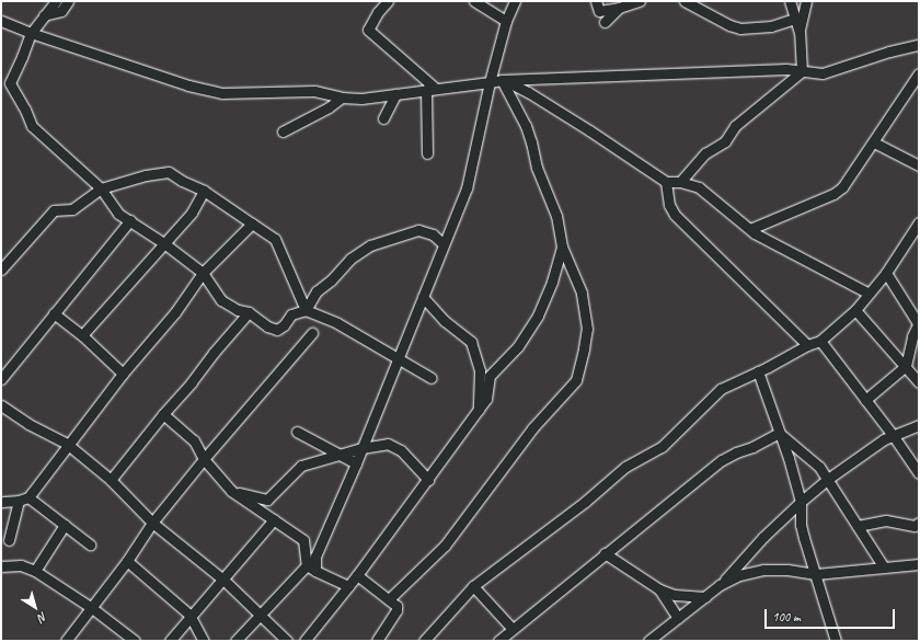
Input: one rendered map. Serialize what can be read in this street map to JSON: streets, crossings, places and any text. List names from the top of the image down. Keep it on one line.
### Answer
{"scale_bar":"100 m","north":"bottom right"}
